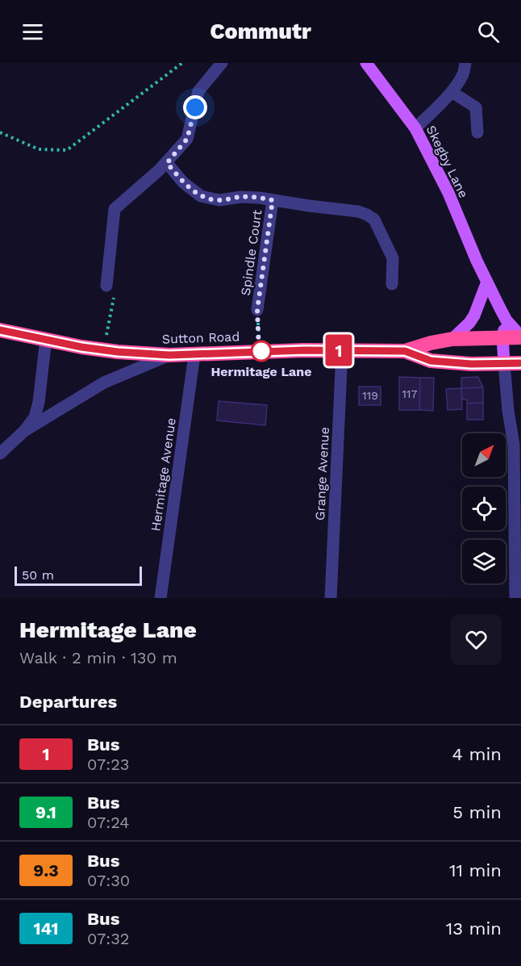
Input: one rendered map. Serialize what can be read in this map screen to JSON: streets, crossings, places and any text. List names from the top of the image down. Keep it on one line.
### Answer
{"streets":{"highway":["Sutton Road"],"main road":["Skegby Lane"],"street":["Spindle Court","Grange Avenue","Hermitage Avenue"]},"crossings":[["Skegby Lane","Sutton Road"],["Sutton Road","Grange Avenue"],["Sutton Road","Hermitage Avenue"]],"places":["Hermitage Lane"],"lines":["bus line 1"],"house_numbers":["117","119"],"scale_bar":"50 m","north":"top right","page":{"header":"Commutr","on_map":"1","scale":"50 m","heading":[["Hermitage Lane","Walk · 2 min · 130 m"],"Departures"],"list":[{"mark":"1","name":"Bus","note":"07:23","value":"4 min"},{"mark":"9.1","name":"Bus","note":"07:24","value":"5 min"},{"mark":"9.3","name":"Bus","note":"07:30","value":"11 min"},{"mark":"141","name":"Bus","note":"07:32","value":"13 min"}]}}
